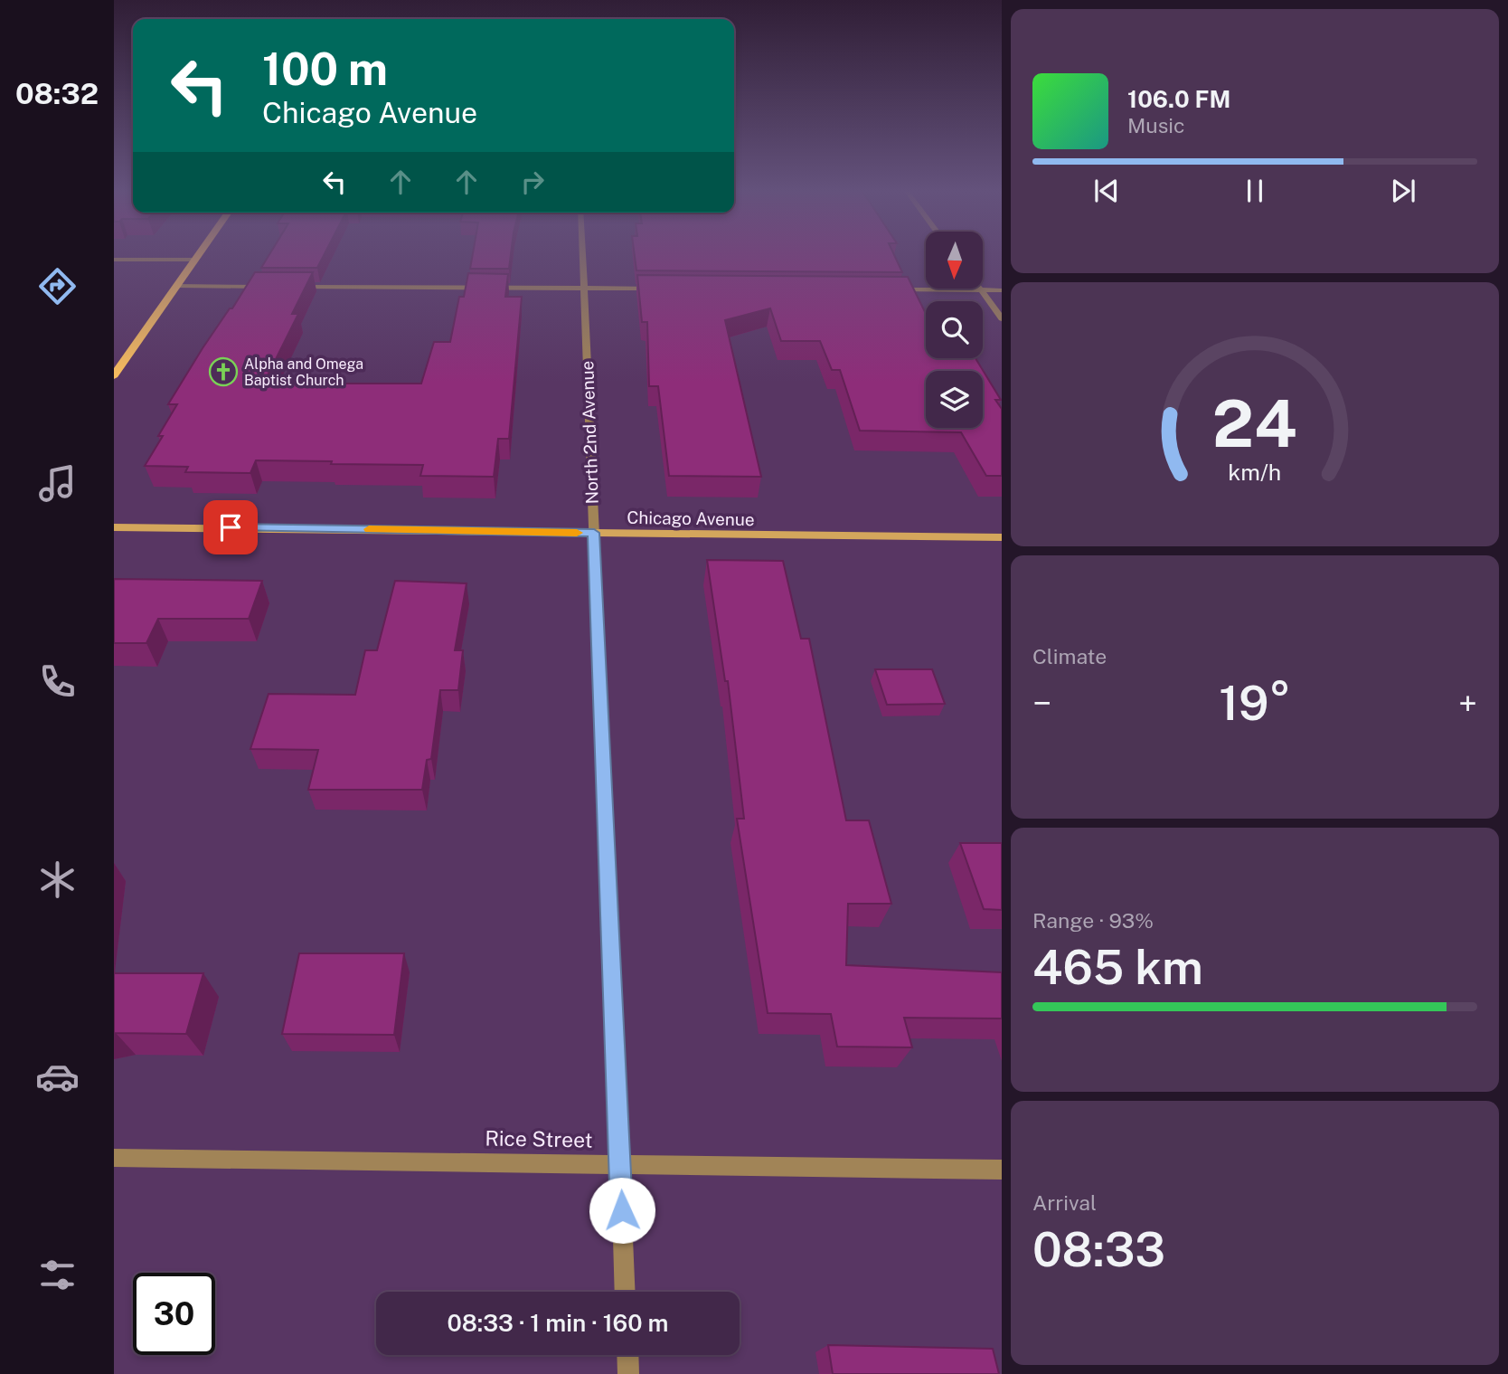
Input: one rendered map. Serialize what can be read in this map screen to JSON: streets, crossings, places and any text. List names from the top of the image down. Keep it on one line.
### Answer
{"streets":{"main road":["Chicago Avenue"],"street":["North 2nd Avenue","Rice Street"]},"crossings":[["North 2nd Avenue","Chicago Avenue"],["North 2nd Avenue","Rice Street"]],"places":{"church":["Alpha and Omega Baptist Church"]},"north":"bottom","page":{"tabs":"08:32","turn":["100 m","Chicago Avenue"],"song":["106.0 FM","Music"],"tile":["Climate",["Range · 93%","465 km"],["Arrival","08:33"]],"heat":["−","19°","+"],"limit":"30","trip":"08:33 · 1 min · 160 m","gauge":["24","km/h"]}}
